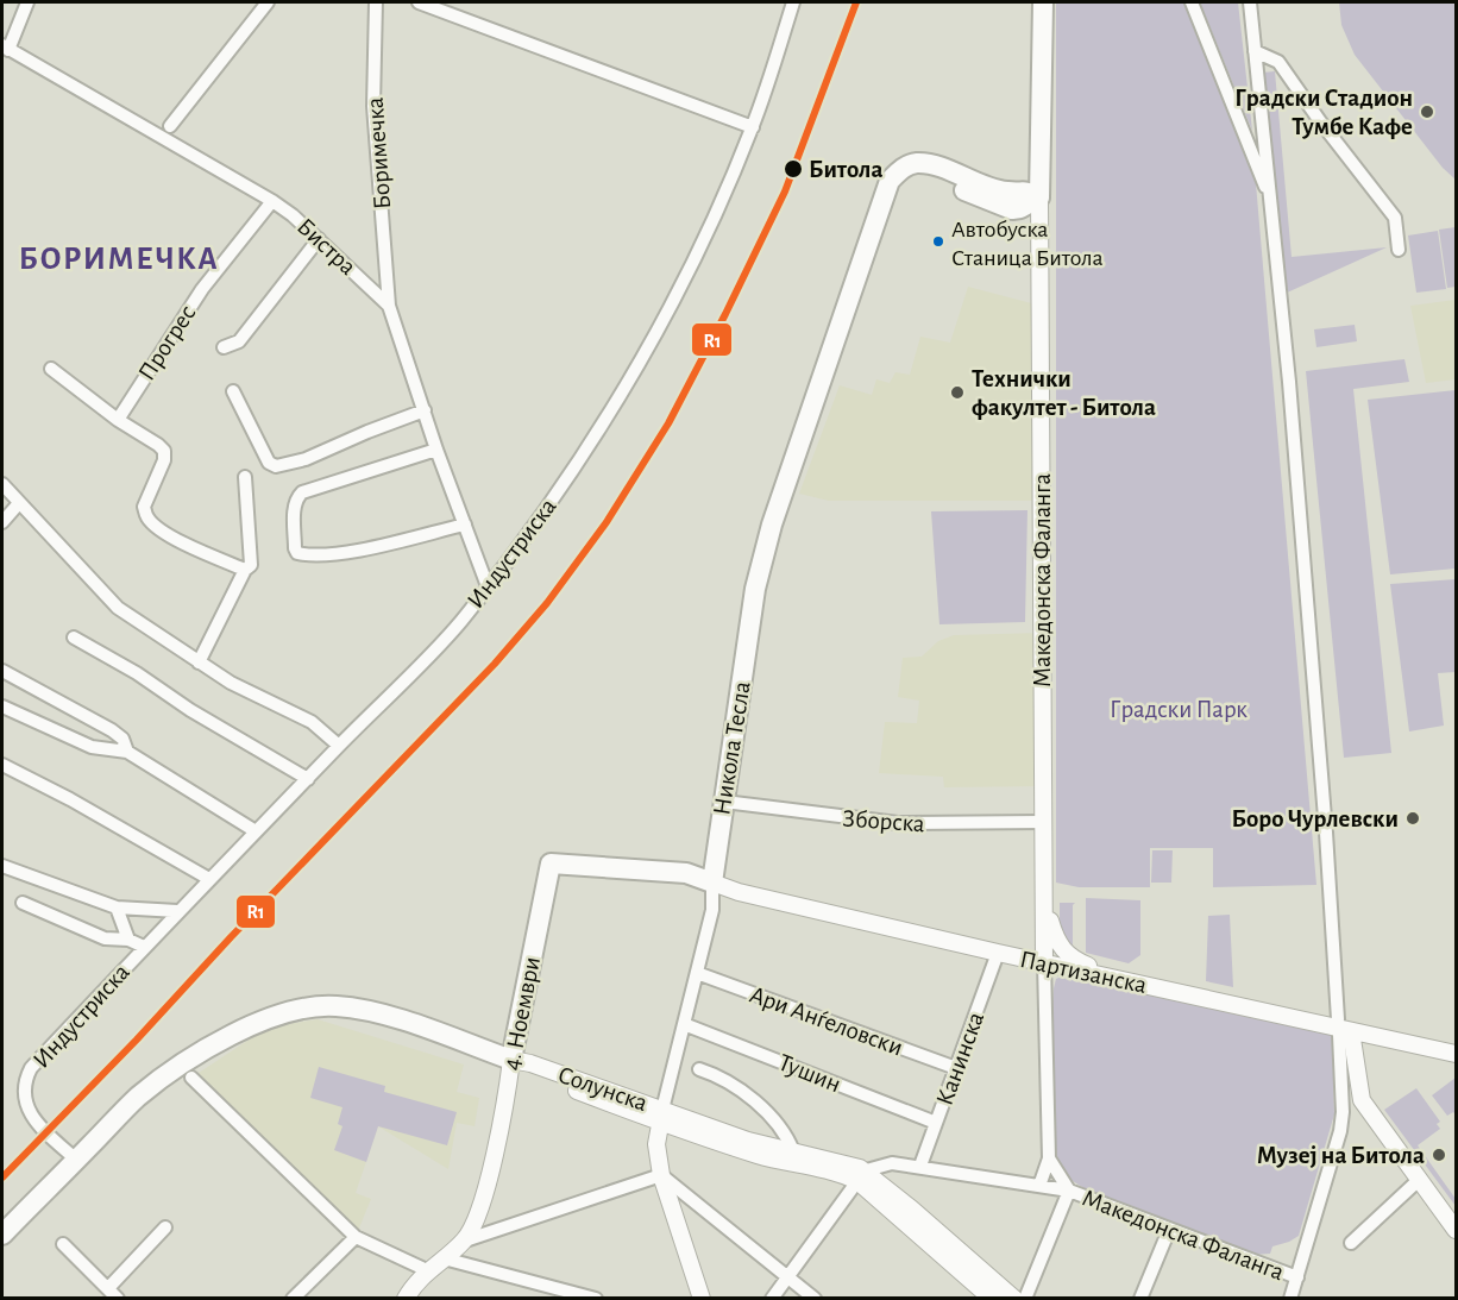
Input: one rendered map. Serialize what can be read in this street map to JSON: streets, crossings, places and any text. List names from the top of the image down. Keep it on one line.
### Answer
{"streets":{"main road":["Македонска Фаланга","Никола Тесла","4. Ноември"],"street":["Боримечка","Бистра","Прогрес","Индустриска","Зборска","Партизанска","Ари Анѓеловски","Канинска","Тушин","Солунска"]},"crossings":[["Боримечка","Бистра"],["Бистра","Прогрес"],["Бистра","Индустриска"],["Македонска Фаланга","Никола Тесла"],["Македонска Фаланга","Зборска"],["Македонска Фаланга","Партизанска"],["Никола Тесла","Зборска"],["Никола Тесла","Партизанска"],["Никола Тесла","4. Ноември"],["Никола Тесла","Ари Анѓеловски"],["Никола Тесла","Тушин"],["Никола Тесла","Солунска"],["Партизанска","4. Ноември"],["Партизанска","Канинска"],["4. Ноември","Солунска"],["Ари Анѓеловски","Канинска"],["Канинска","Тушин"]],"districts":["БОРИМЕЧКА"],"parks":["Градски Парк"],"places":["Градски Стадион Тумбе Кафе","Битола","Автобуска Станица Битола","Технички факултет - Битола","Боро Чурлевски","Музеј на Битола"],"lines":["transit line R1"]}
